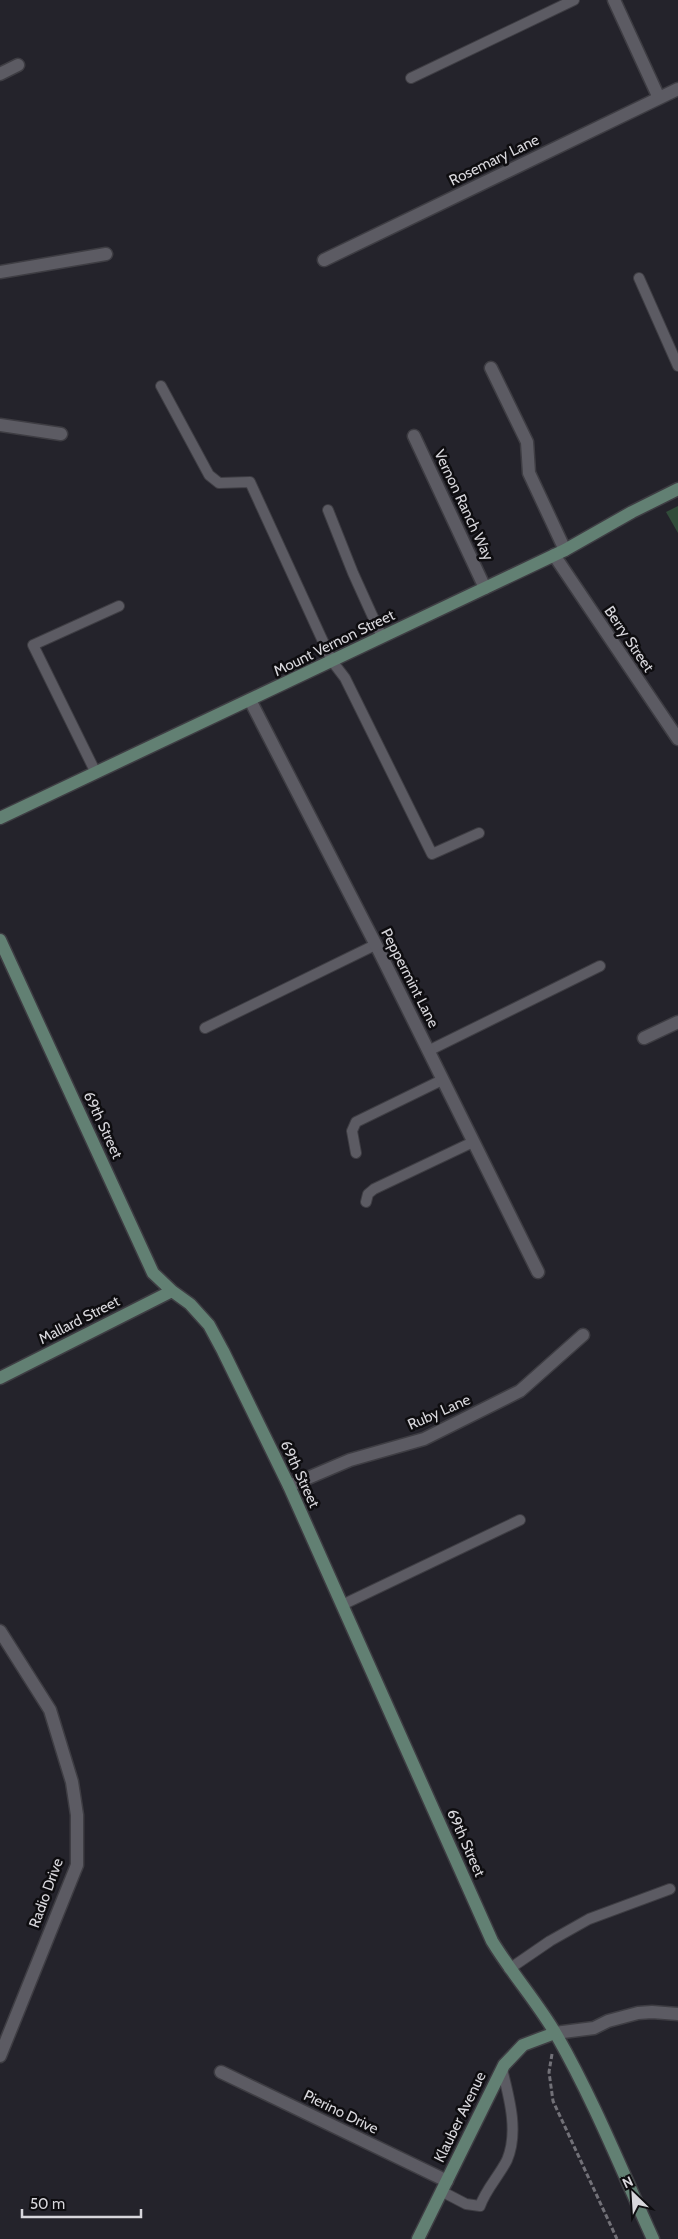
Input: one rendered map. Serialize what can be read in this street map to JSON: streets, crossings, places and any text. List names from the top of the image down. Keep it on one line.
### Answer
{"streets":{"street":["Rosemary Lane","Vernon Ranch Way","Berry Street","Mount Vernon Street","Peppermint Lane","69th Street","Mallard Street","Ruby Lane","Radio Drive","Pierino Drive","Klauber Avenue"]},"crossings":[["Vernon Ranch Way","Mount Vernon Street"],["Berry Street","Mount Vernon Street"],["Mount Vernon Street","Peppermint Lane"],["69th Street","Mallard Street"],["69th Street","Ruby Lane"],["69th Street","Klauber Avenue"],["Pierino Drive","Klauber Avenue"]],"scale_bar":"50 m","north":"top left"}
